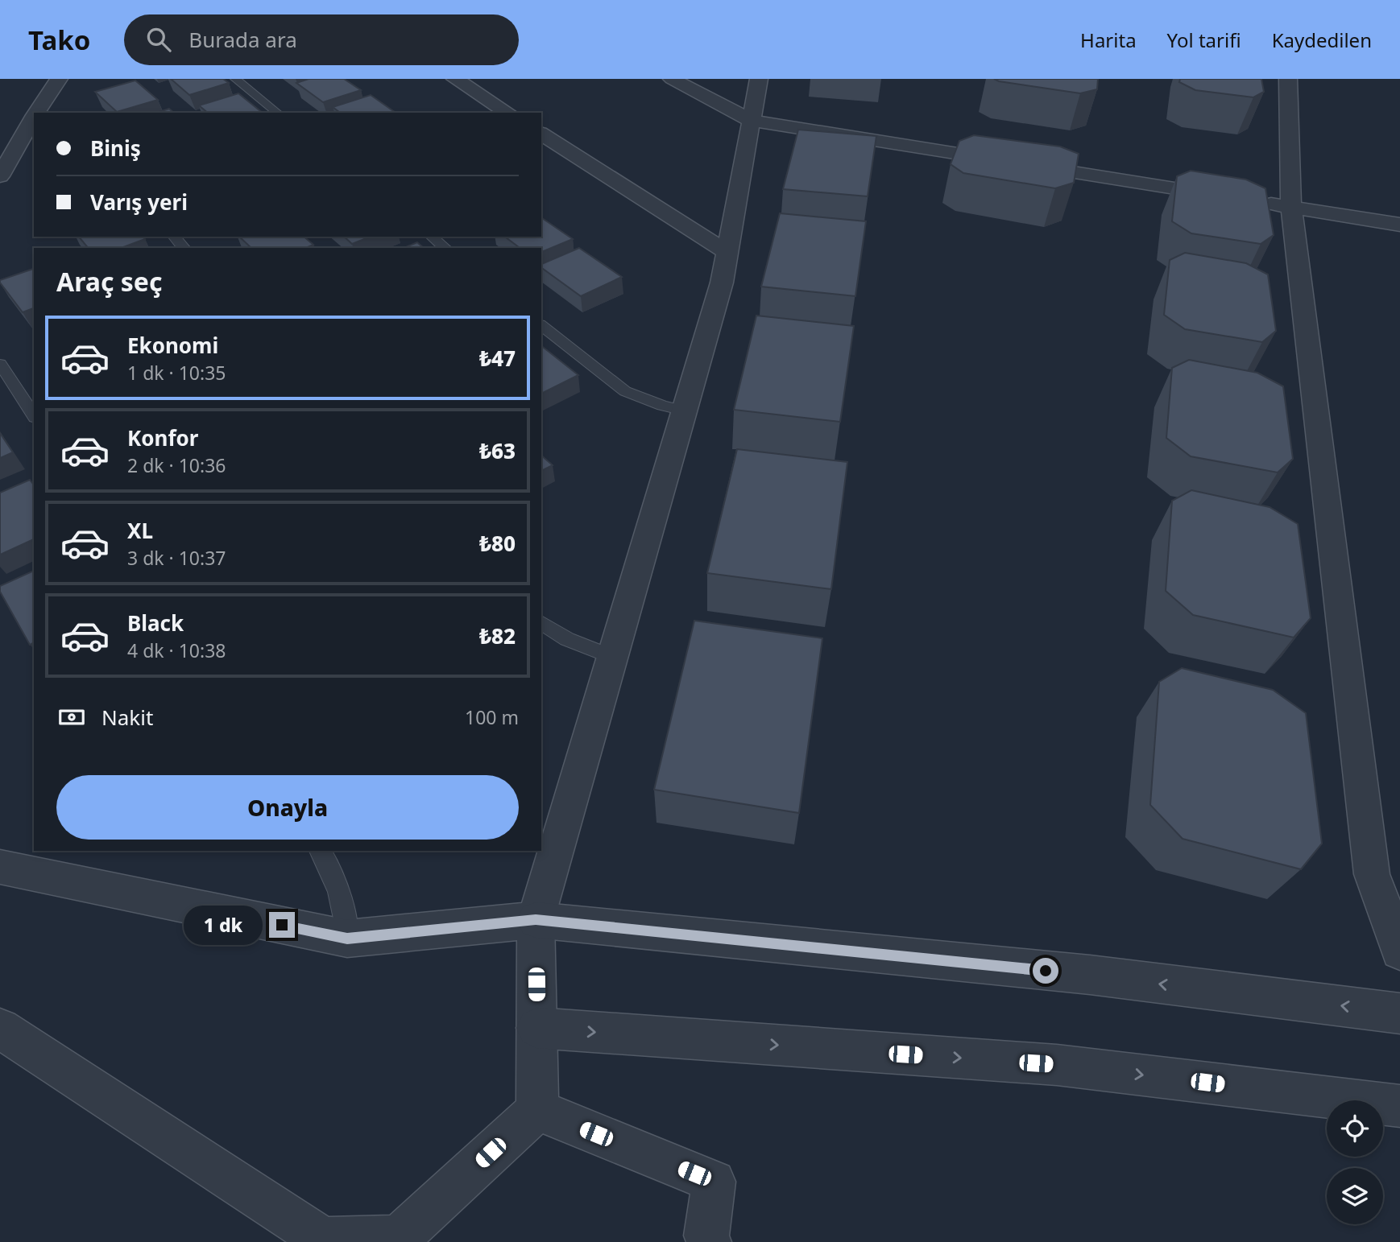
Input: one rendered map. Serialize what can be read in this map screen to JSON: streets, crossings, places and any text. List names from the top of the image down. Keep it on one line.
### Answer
{"page":{"header":"Tako","search":"Burada ara","nav":["Harita","Yol tarifi","Kaydedilen"],"banner":["Biniş","Varış yeri"],"heading":"Araç seç","list":[{"name":"Ekonomi","note":"1 dk · 10:35","value":"₺47"},{"name":"Konfor","note":"2 dk · 10:36","value":"₺63"},{"name":"XL","note":"3 dk · 10:37","value":"₺80"},{"name":"Black","note":"4 dk · 10:38","value":"₺82"}],"pay":["Nakit","100 m"],"buttons":"Onayla","bubble":"1 dk"}}
